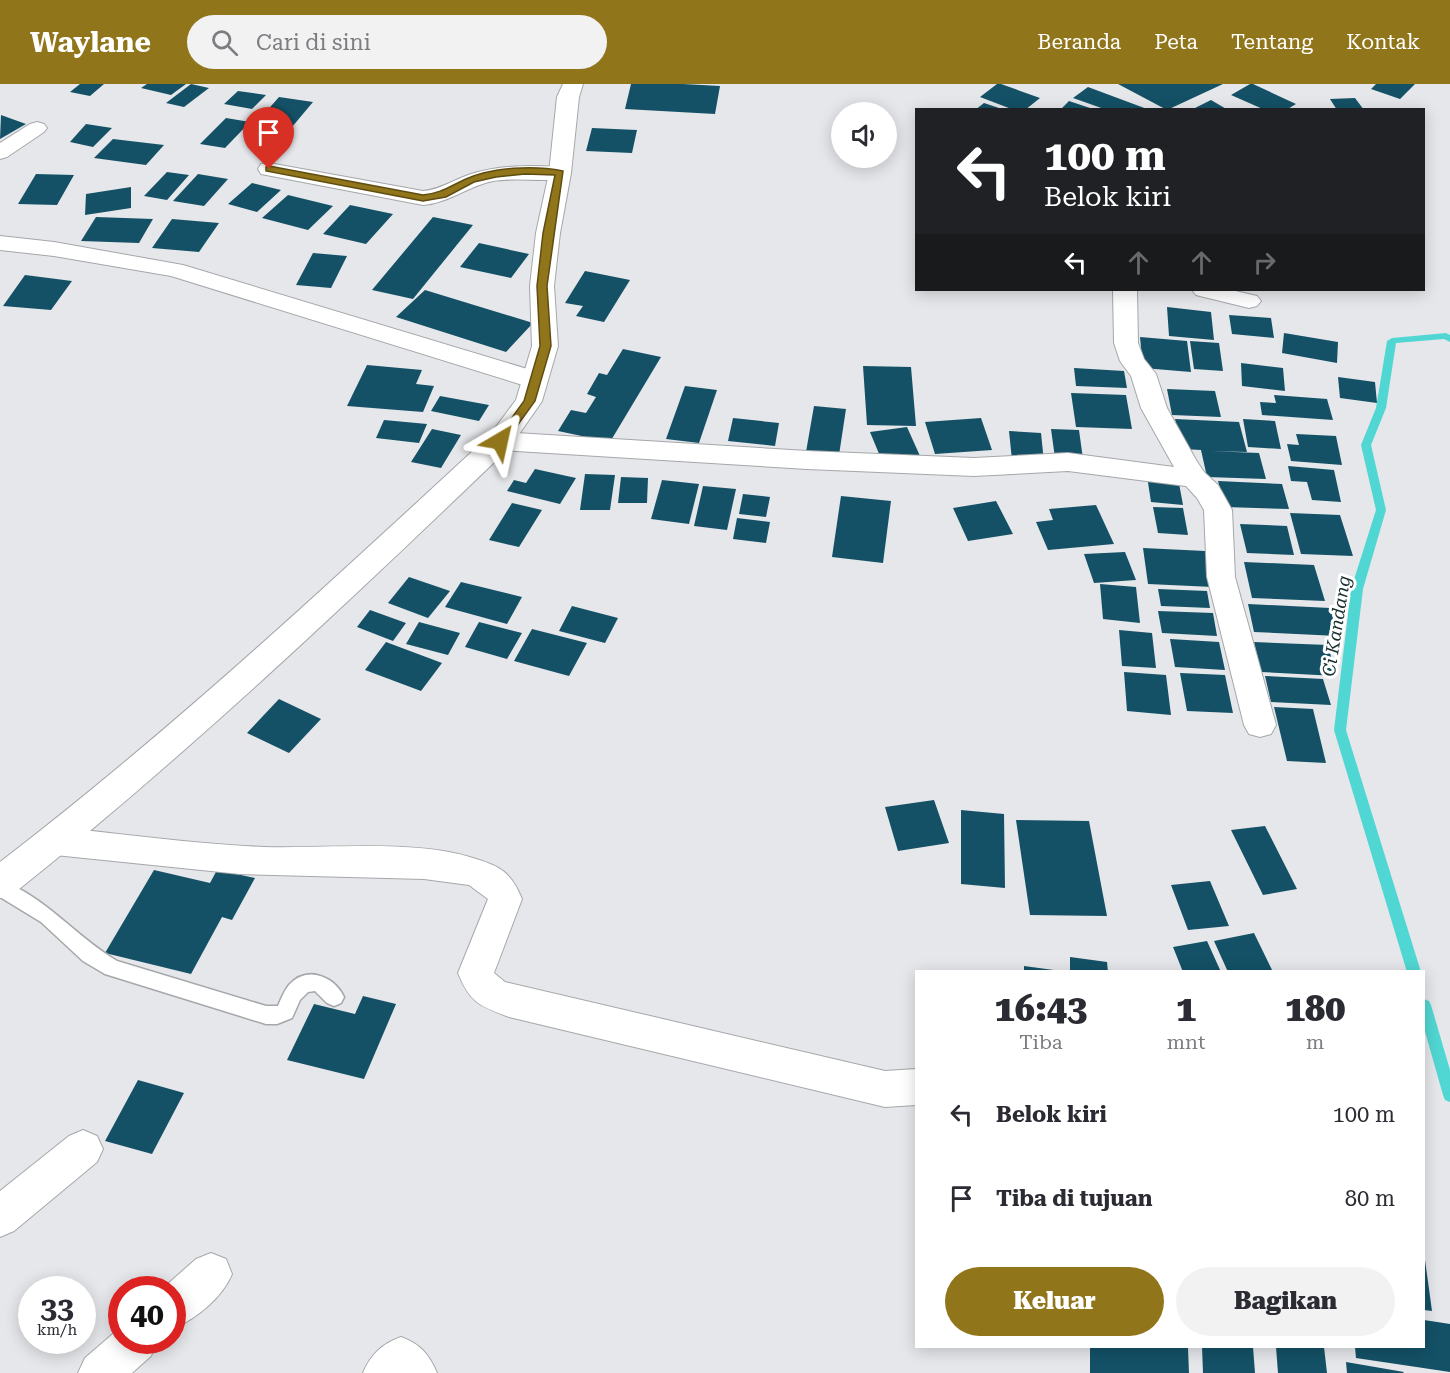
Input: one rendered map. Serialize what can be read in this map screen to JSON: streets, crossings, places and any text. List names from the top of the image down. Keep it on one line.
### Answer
{"water":["Ci Kandang"],"page":{"header":"Waylane","search":"Cari di sini","nav":["Beranda","Peta","Tentang","Kontak"],"turn":["100 m","Belok kiri"],"eta":["16:43","Tiba","1","mnt","180","m"],"list":[{"name":"Belok kiri","value":"100 m"},{"name":"Tiba di tujuan","value":"80 m"}],"buttons":["Keluar","Bagikan"],"speed":"33 km/h","limit":"40"}}
